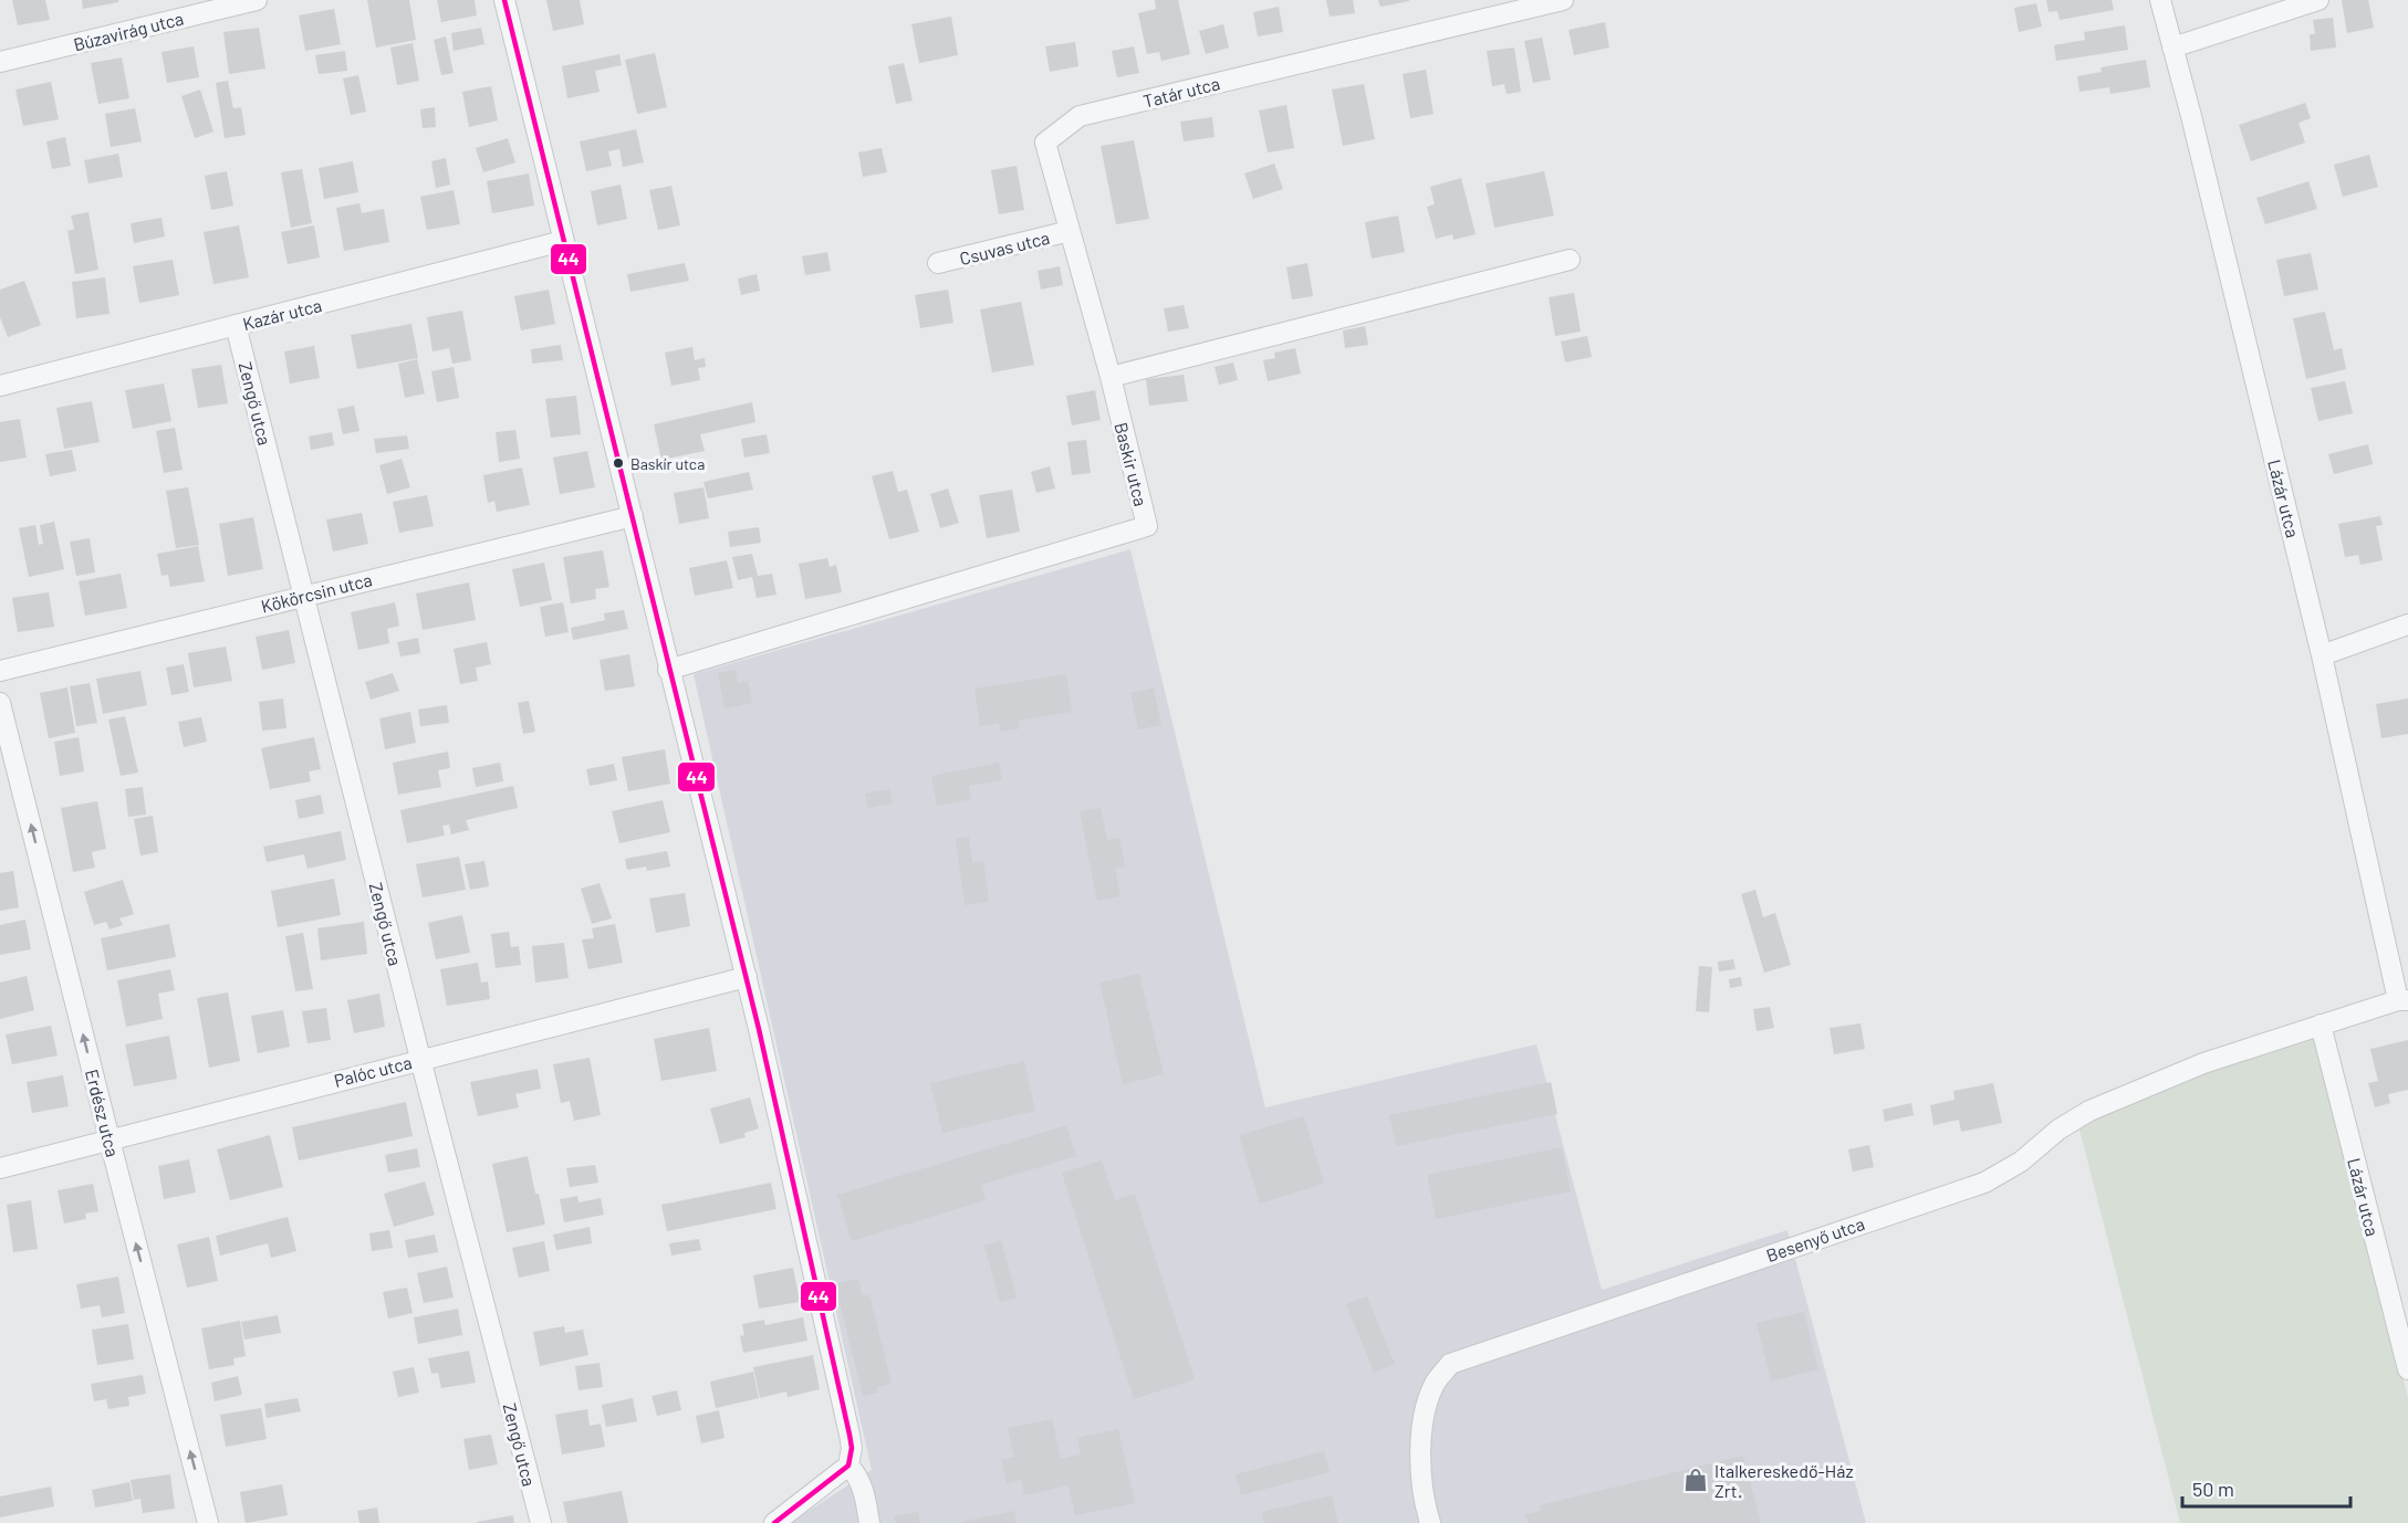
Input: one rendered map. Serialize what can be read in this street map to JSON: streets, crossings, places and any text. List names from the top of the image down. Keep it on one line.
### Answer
{"streets":{"street":["Búzavirág utca","Tatár utca","Csuvas utca","Kazár utca","Zengő utca","Baskir utca","Lázár utca","Kökörcsin utca","Palóc utca","Erdész utca","Besenyő utca"]},"crossings":[["Tatár utca","Csuvas utca"],["Tatár utca","Baskir utca"],["Kazár utca","Zengő utca"],["Zengő utca","Kökörcsin utca"],["Zengő utca","Palóc utca"],["Lázár utca","Besenyő utca"],["Palóc utca","Erdész utca"]],"one_way":["Erdész utca"],"places":{"other":["Baskír utca"],"shop":["Italkereskedő-Ház Zrt."]},"lines":["transit line 44"],"scale_bar":"50 m"}
